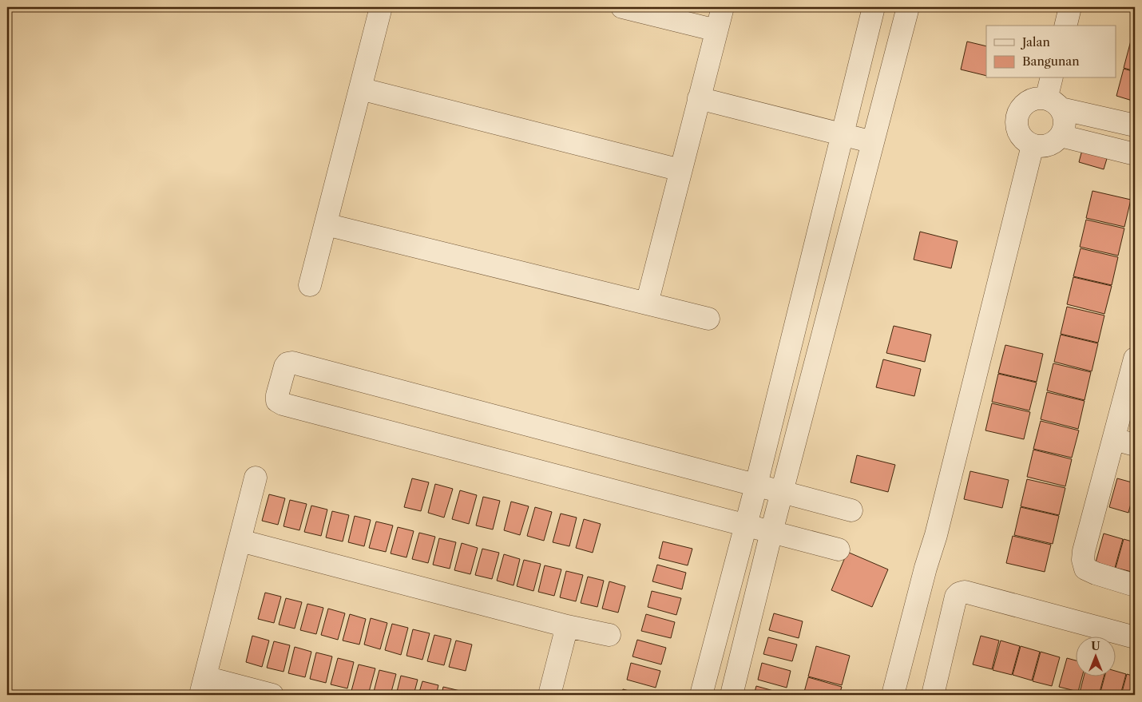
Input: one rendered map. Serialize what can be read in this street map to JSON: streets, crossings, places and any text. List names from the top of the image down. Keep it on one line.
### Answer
{"legend":["Jalan","Bangunan"],"north":"top"}
